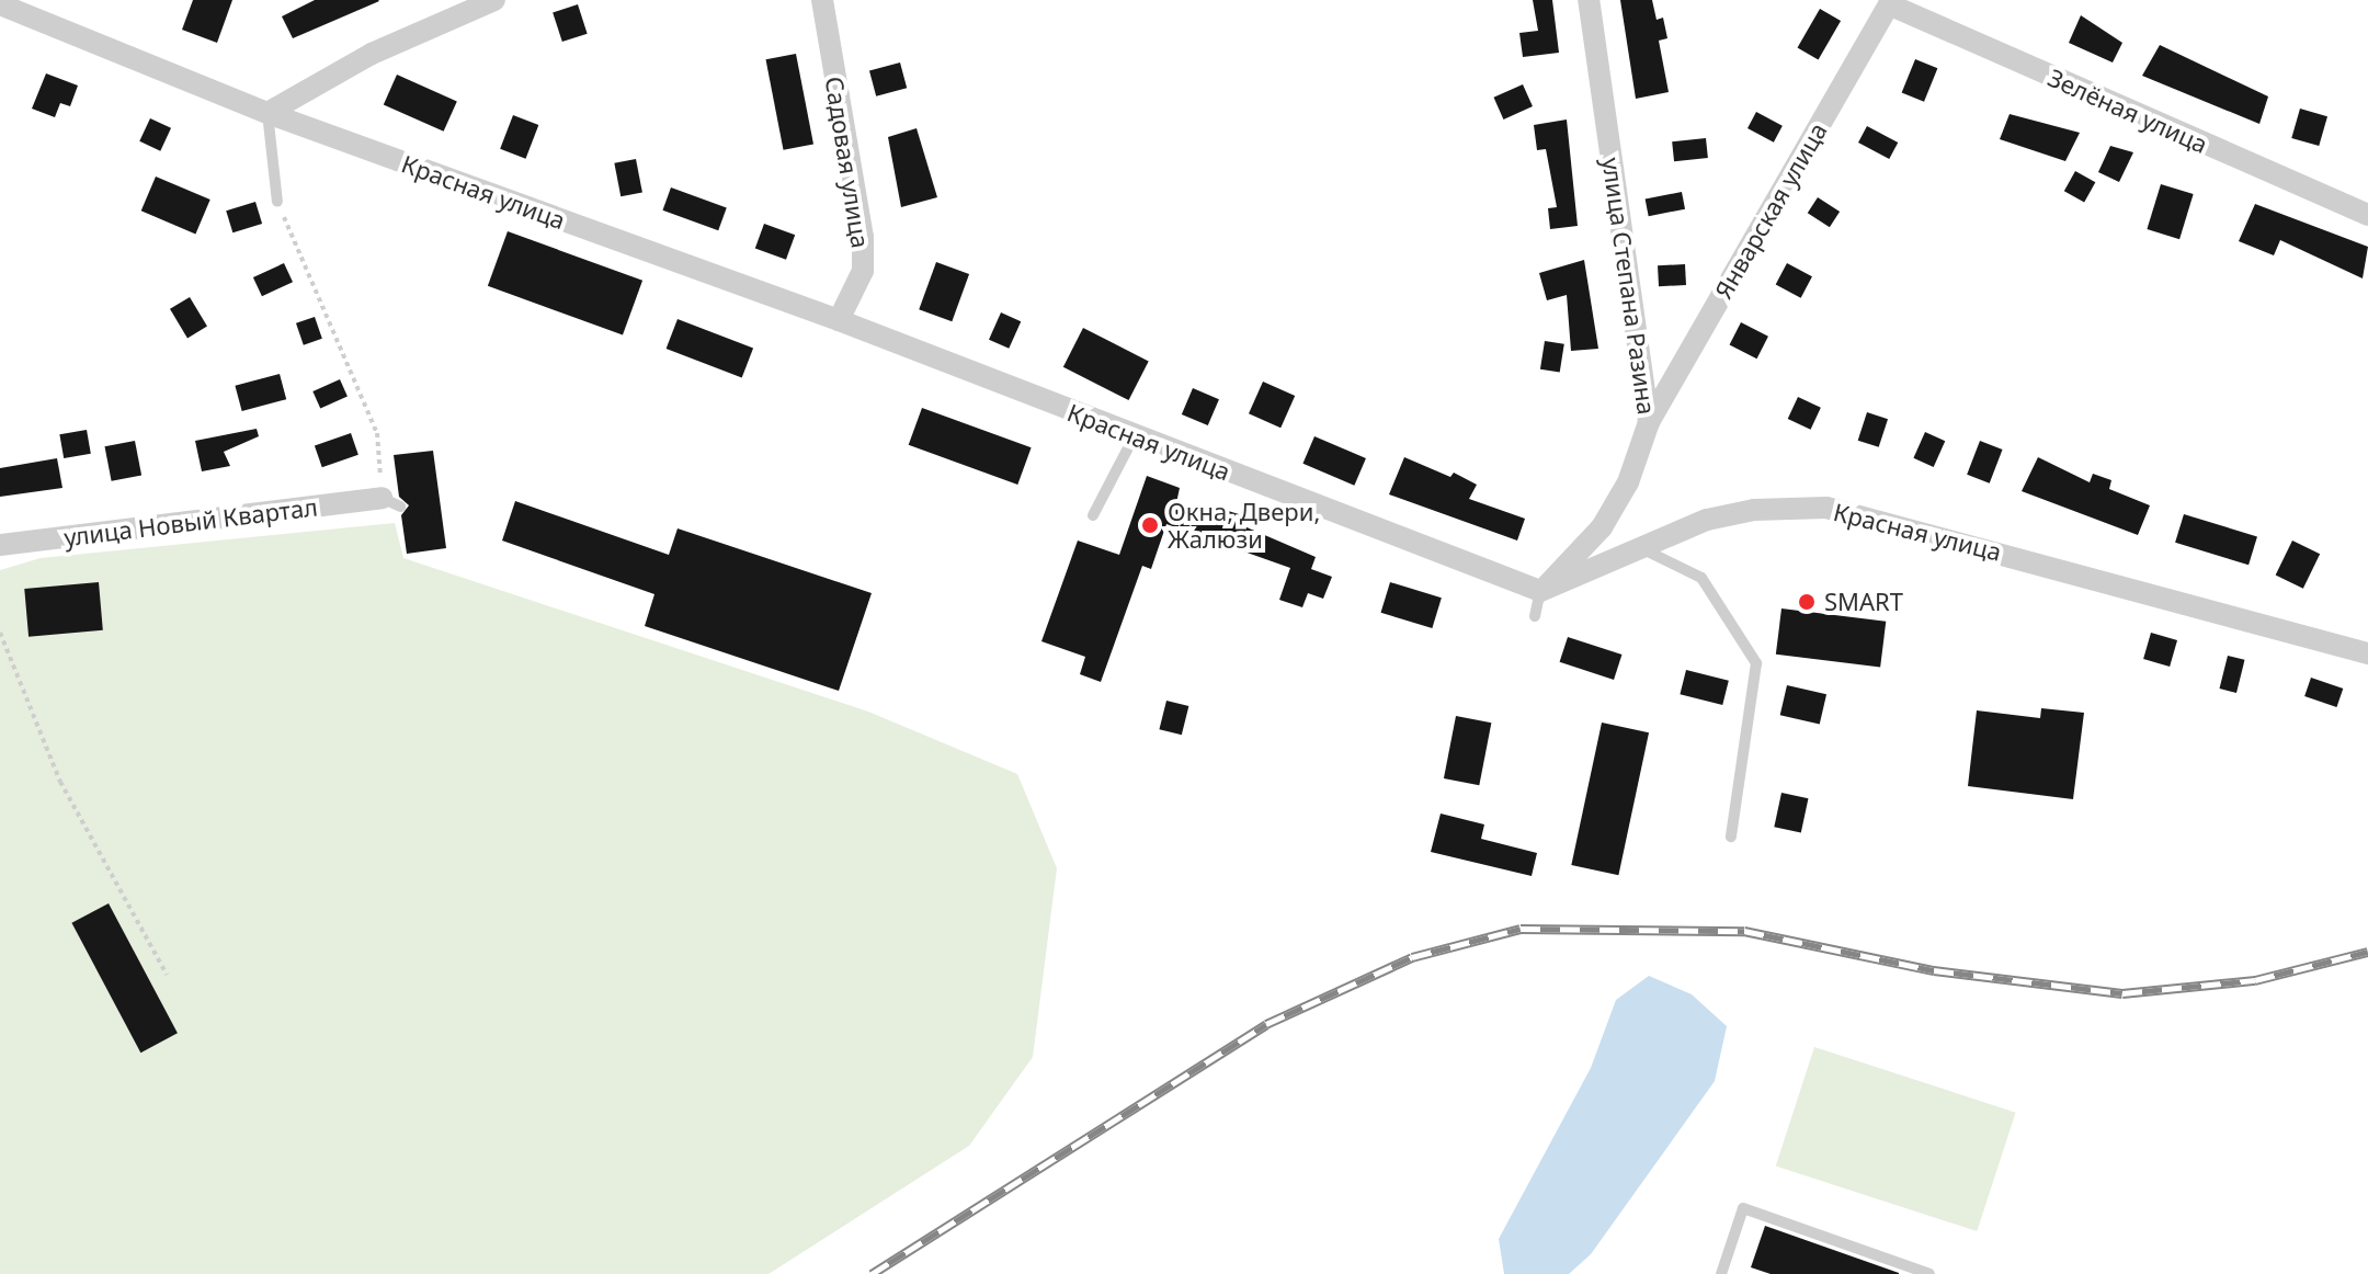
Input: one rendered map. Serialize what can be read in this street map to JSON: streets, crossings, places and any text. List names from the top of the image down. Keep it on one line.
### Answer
{"streets":{"street":["Зелёная улица","Садовая улица","Красная улица","Январская улица","улица Степана Разина","улица Новый Квартал"]},"crossings":[["Зелёная улица","Январская улица"],["Садовая улица","Красная улица"],["Красная улица","улица Степана Разина"],["Январская улица","улица Степана Разина"]],"places":["Окна, Двери, Жалюзи","SMART"]}
